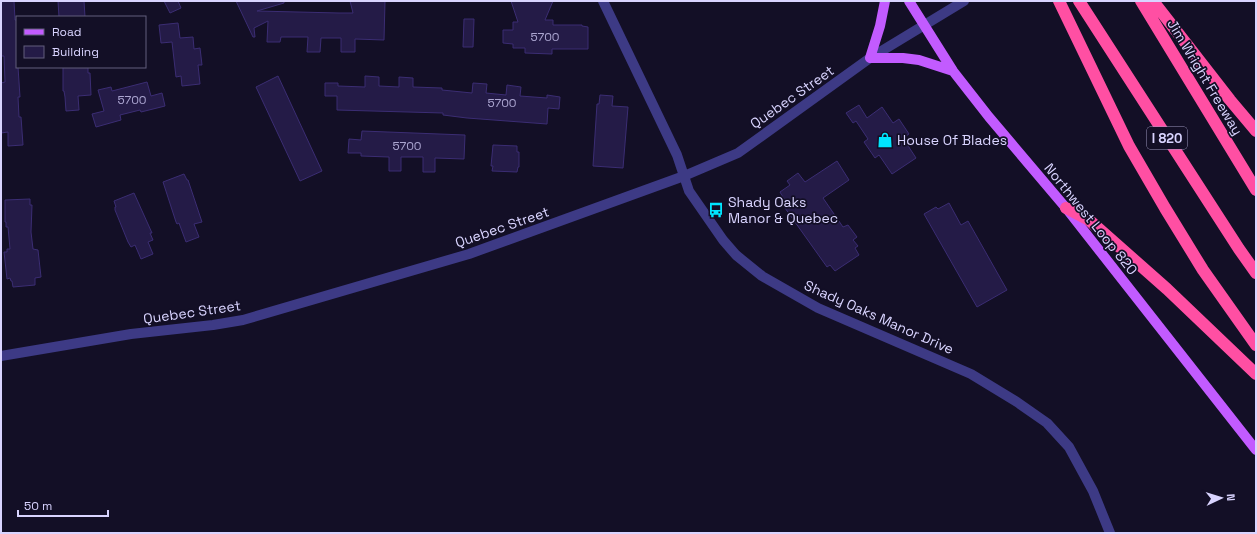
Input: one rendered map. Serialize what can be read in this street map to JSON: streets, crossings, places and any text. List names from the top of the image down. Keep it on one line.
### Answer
{"streets":{"highway":["Jim Wright Freeway","I 820"],"main road":["Northwest Loop 820"],"street":["Quebec Street","Shady Oaks Manor Drive"]},"crossings":[["Quebec Street","Northwest Loop 820"],["Quebec Street","Shady Oaks Manor Drive"]],"places":{"shop":["House Of Blades"],"bus stop":["Shady Oaks Manor & Quebec"]},"house_numbers":["5700","5700","5700","5700"],"legend":["Road","Building"],"scale_bar":"50 m","north":"right"}
